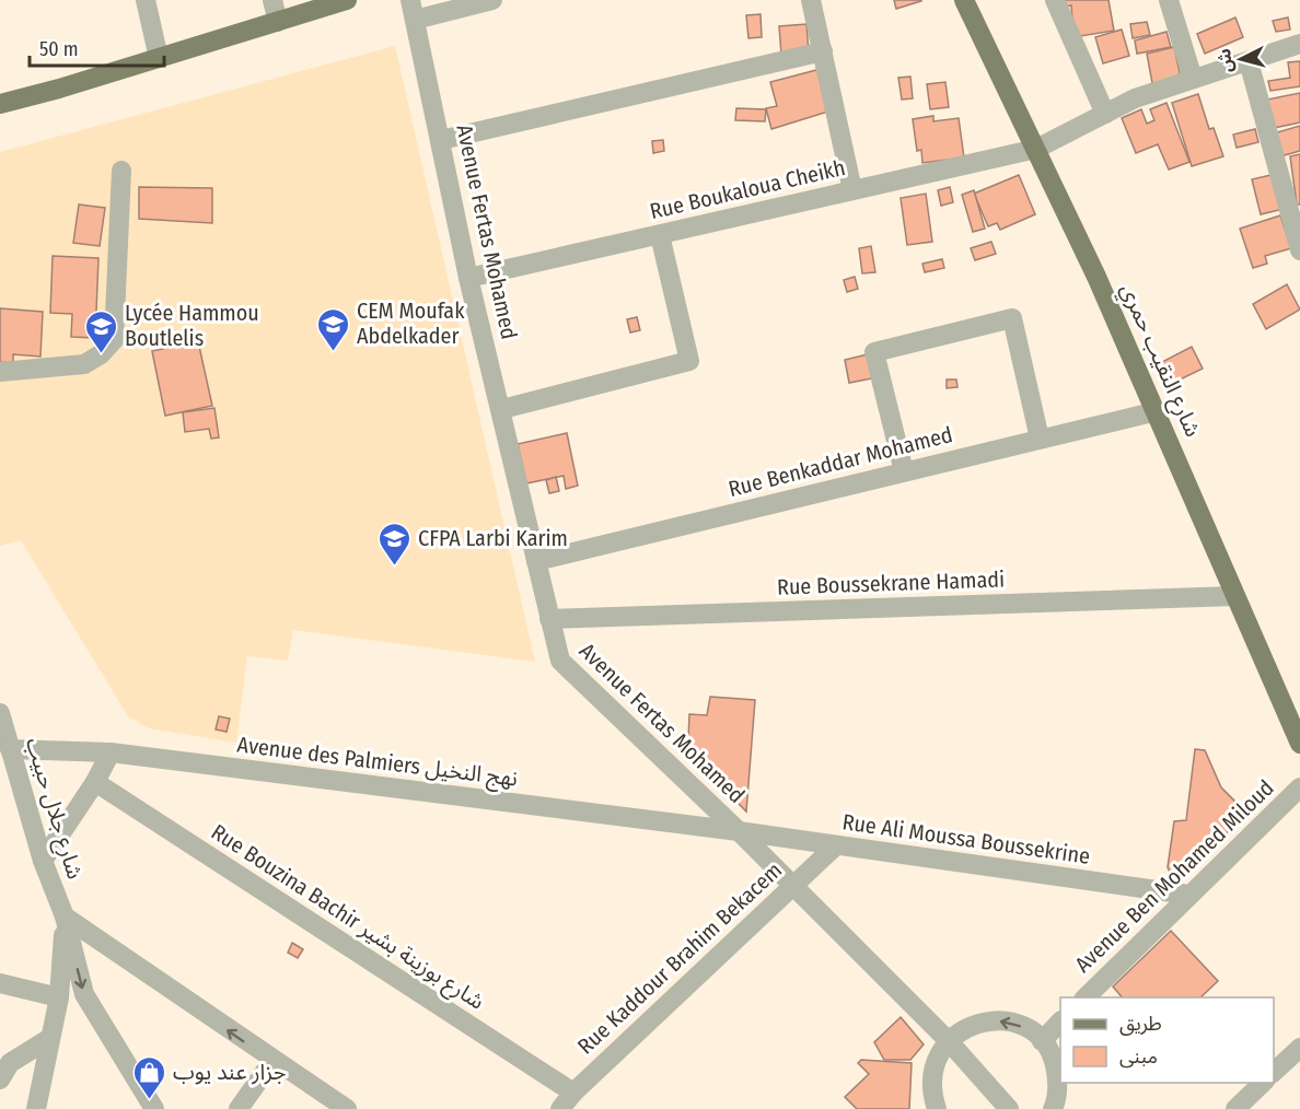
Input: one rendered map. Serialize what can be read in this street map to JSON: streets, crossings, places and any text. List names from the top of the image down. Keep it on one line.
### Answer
{"streets":{"main road":["شارع النقيب حمري"],"street":["Rue Boukaloua Cheikh","Avenue Fertas Mohamed","Rue Benkaddar Mohamed","Rue Boussekrane Hamadi","Avenue des Palmiers نهج النخيل","شارع جلال حبيب","Rue Ali Moussa Boussekrine","Avenue Ben Mohamed Miloud","Rue Bouzina Bachir شارع بوزينة بشير","Rue Kaddour Brahim Bekacem"]},"crossings":[["Rue Boukaloua Cheikh","Avenue Fertas Mohamed"],["Rue Boukaloua Cheikh","شارع النقيب حمري"],["Avenue Fertas Mohamed","Rue Benkaddar Mohamed"],["Avenue Fertas Mohamed","Rue Boussekrane Hamadi"],["Avenue Fertas Mohamed","Avenue des Palmiers نهج النخيل"],["Avenue Fertas Mohamed","Rue Ali Moussa Boussekrine"],["Avenue Fertas Mohamed","Rue Kaddour Brahim Bekacem"],["شارع النقيب حمري","Rue Benkaddar Mohamed"],["شارع النقيب حمري","Rue Boussekrane Hamadi"],["Avenue des Palmiers نهج النخيل","شارع جلال حبيب"],["Avenue des Palmiers نهج النخيل","Rue Ali Moussa Boussekrine"],["Rue Ali Moussa Boussekrine","Avenue Ben Mohamed Miloud"],["Rue Ali Moussa Boussekrine","Rue Kaddour Brahim Bekacem"],["Rue Bouzina Bachir شارع بوزينة بشير","Rue Kaddour Brahim Bekacem"]],"one_way":["شارع جلال حبيب"],"places":{"school or university":["CEM Moufak Abdelkader","Lycée Hammou Boutlelis","CFPA Larbi Karim"],"shop":["جزار عند يوب"]},"legend":["طريق","مبنى"],"scale_bar":"50 m","north":"left"}
